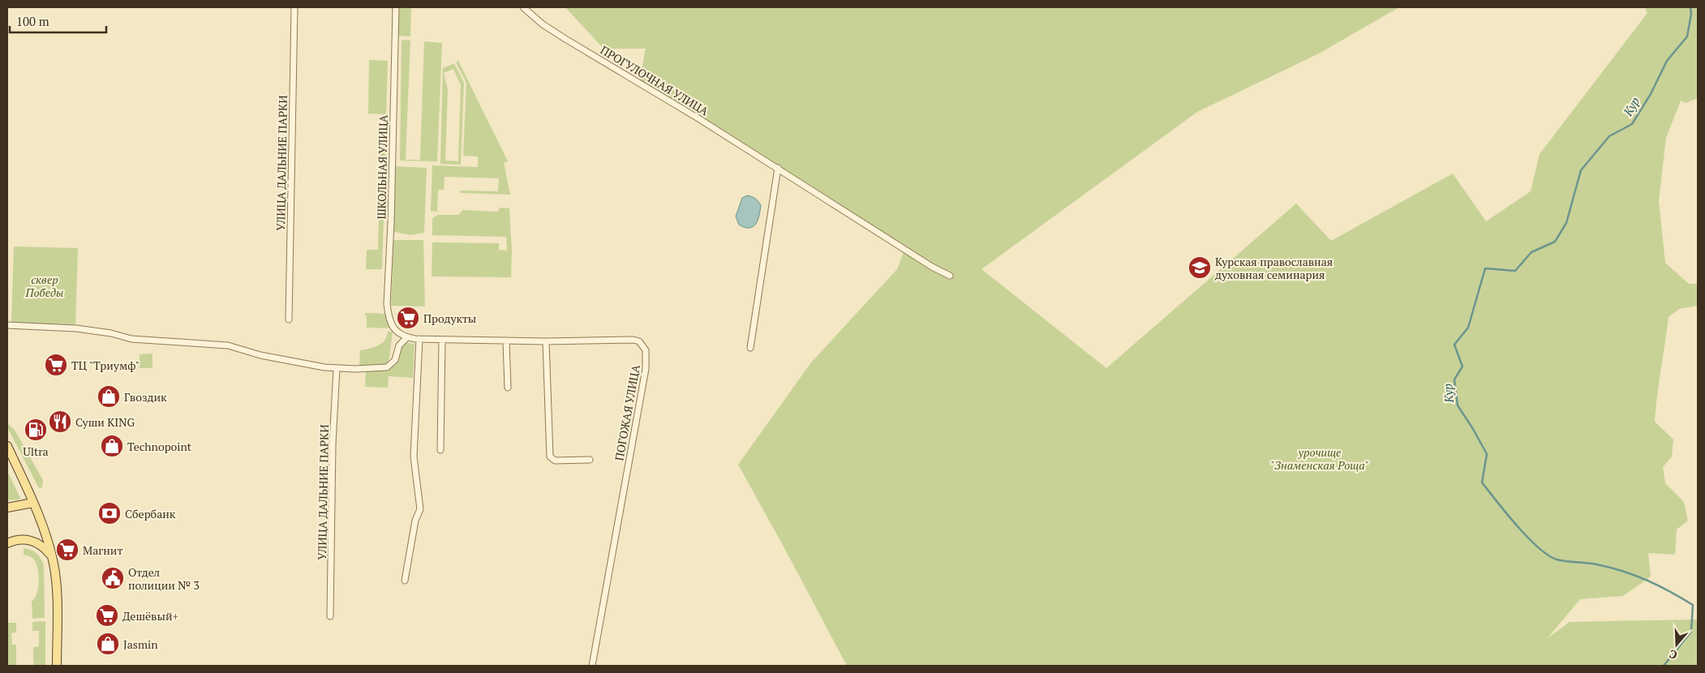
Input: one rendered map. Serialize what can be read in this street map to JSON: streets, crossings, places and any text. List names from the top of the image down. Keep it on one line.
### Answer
{"streets":{"street":["ПРОГУЛОЧНАЯ УЛИЦА","УЛИЦА ДАЛЬНИЕ ПАРКИ","ШКОЛЬНАЯ УЛИЦА","ПОГОЖАЯ УЛИЦА"]},"crossings":[["ШКОЛЬНАЯ УЛИЦА","ПОГОЖАЯ УЛИЦА"]],"water":["Кур"],"parks":["сквер Победы","урочище \"Знаменская Роща\""],"places":{"school or university":["Курская православная духовная семинария"],"supermarket":["Продукты","ТЦ \"Триумф\"","Магнит","Дешёвый+"],"shop":["Гвоздик","Technopoint","Jasmin"],"restaurant":["Суши KING"],"fuel station":["Ultra"],"bank":["Сбербанк"],"public building":["Отдел полиции № 3"]},"scale_bar":"100 m","north":"bottom"}
